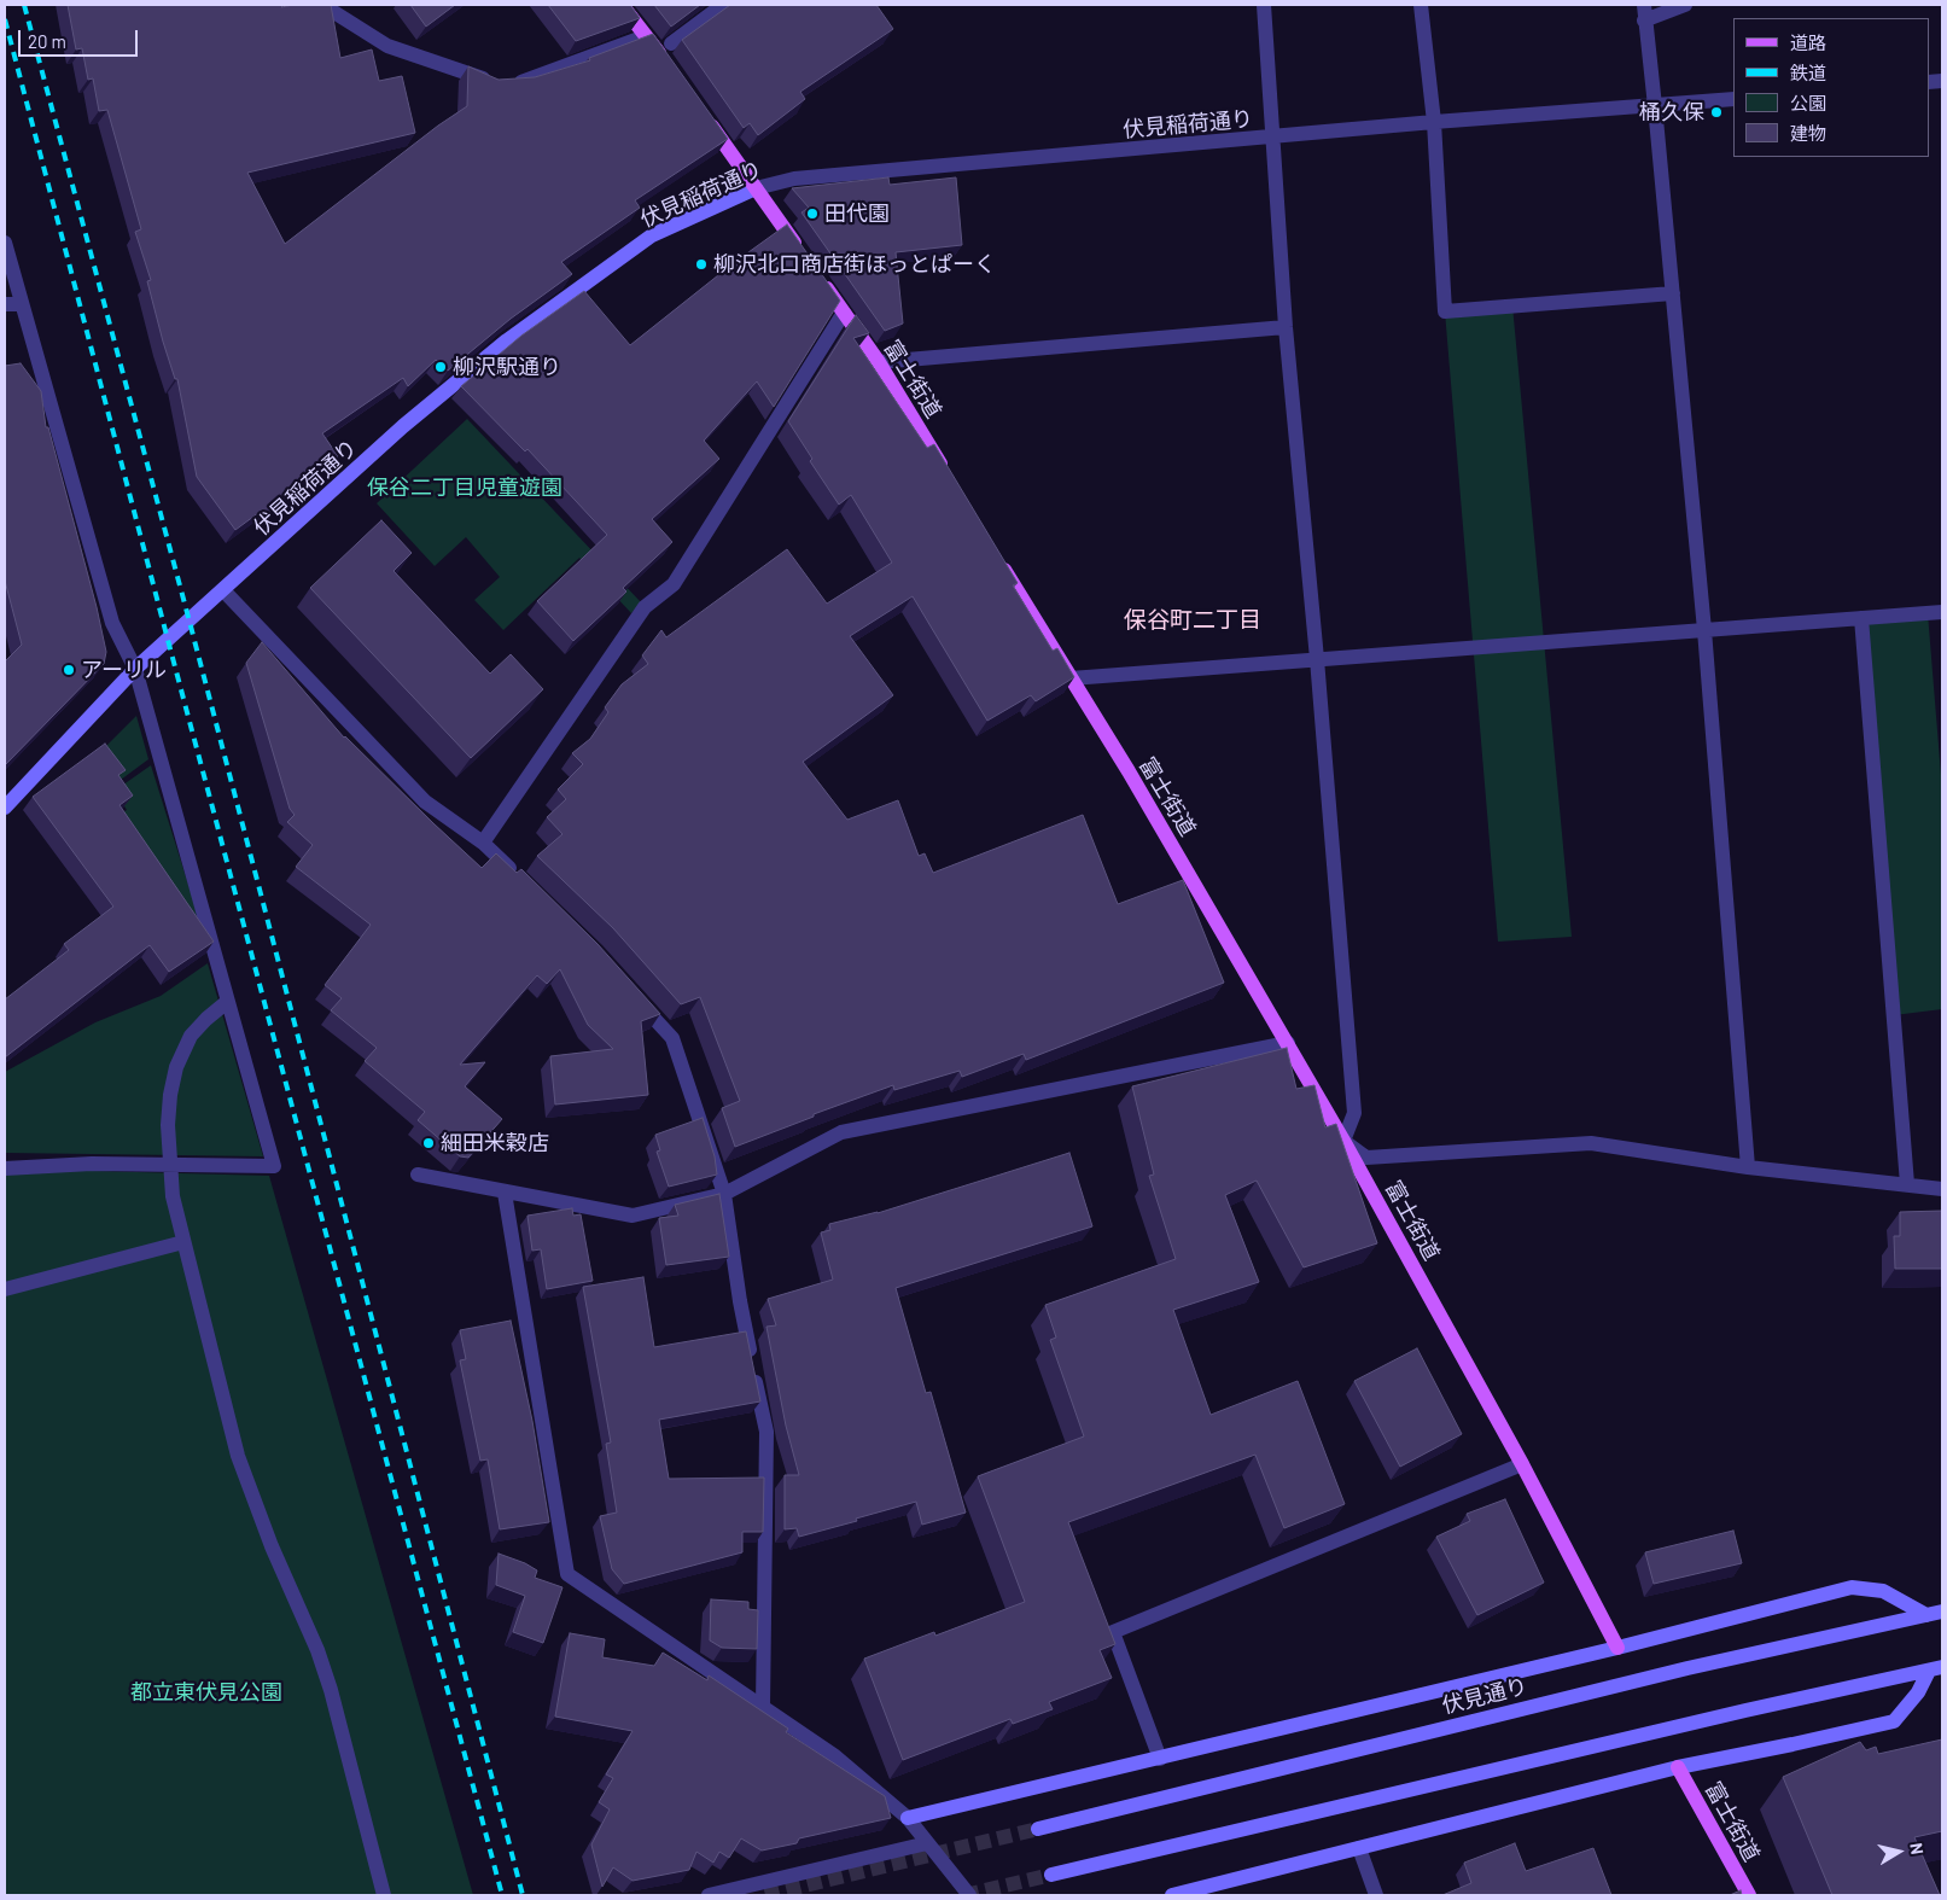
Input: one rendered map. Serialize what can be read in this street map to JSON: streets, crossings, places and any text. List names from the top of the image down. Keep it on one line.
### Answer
{"streets":{"main road":["伏見稲荷通り","富士街道","伏見通り"]},"districts":["保谷町二丁目"],"parks":["保谷二丁目児童遊園","都立東伏見公園"],"places":["桶久保","田代園","柳沢北口商店街ほっとぱーく","柳沢駅通り","アーリル","細田米穀店"],"legend":["道路","鉄道","公園","建物"],"scale_bar":"20 m","north":"right"}
